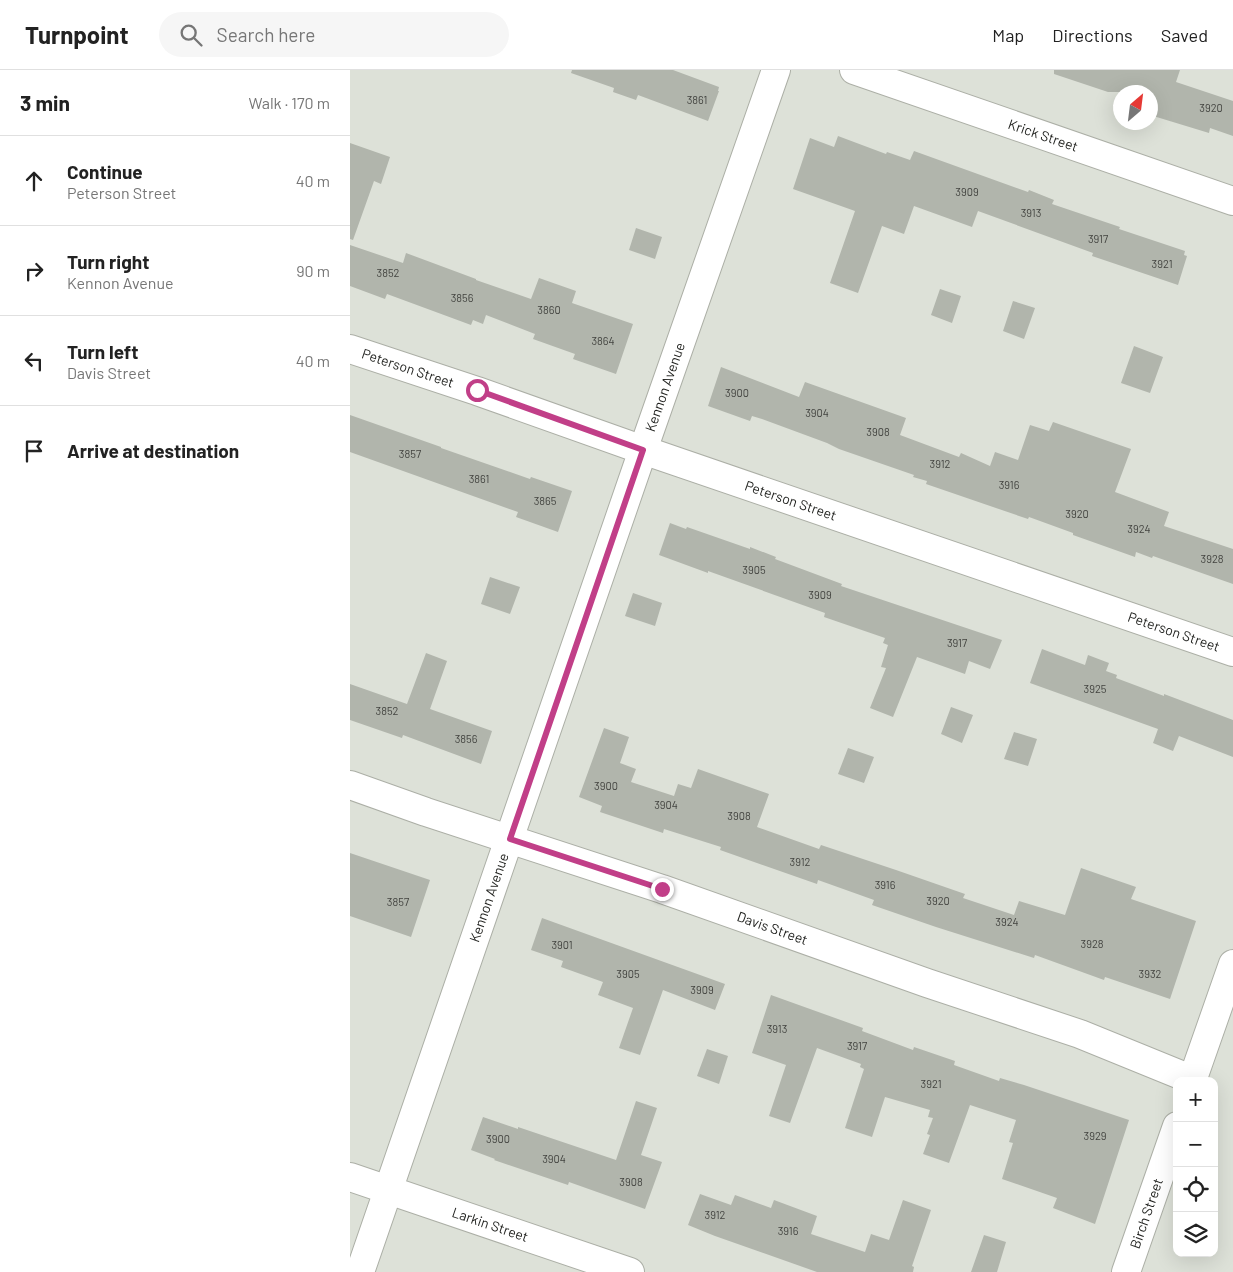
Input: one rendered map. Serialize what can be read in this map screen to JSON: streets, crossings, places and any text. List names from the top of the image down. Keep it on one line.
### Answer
{"streets":{"street":["Krick Street","Peterson Street","Kennon Avenue","Davis Street","Birch Street","Larkin Street"]},"crossings":[["Peterson Street","Kennon Avenue"],["Kennon Avenue","Davis Street"],["Kennon Avenue","Larkin Street"]],"house_numbers":["3861","3920","3909","3913","3917","3921","3852","3856","3860","3864","3900","3904","3908","3857","3912","3861","3916","3865","3920","3924","3928","3905","3909","3917","3925","3852","3856","3900","3904","3908","3912","3916","3920","3857","3924","3928","3901","3905","3932","3909","3913","3917","3921","3929","3900","3904","3908","3912","3916"],"north":"top right","page":{"header":"Turnpoint","search":"Search here","nav":["Map","Directions","Saved"],"heading":["3 min","Walk · 170 m"],"list":[["Continue","Peterson Street","40 m"],["Turn right","Kennon Avenue","90 m"],["Turn left","Davis Street","40 m"],"Arrive at destination"],"map_buttons":["+","−"]}}
